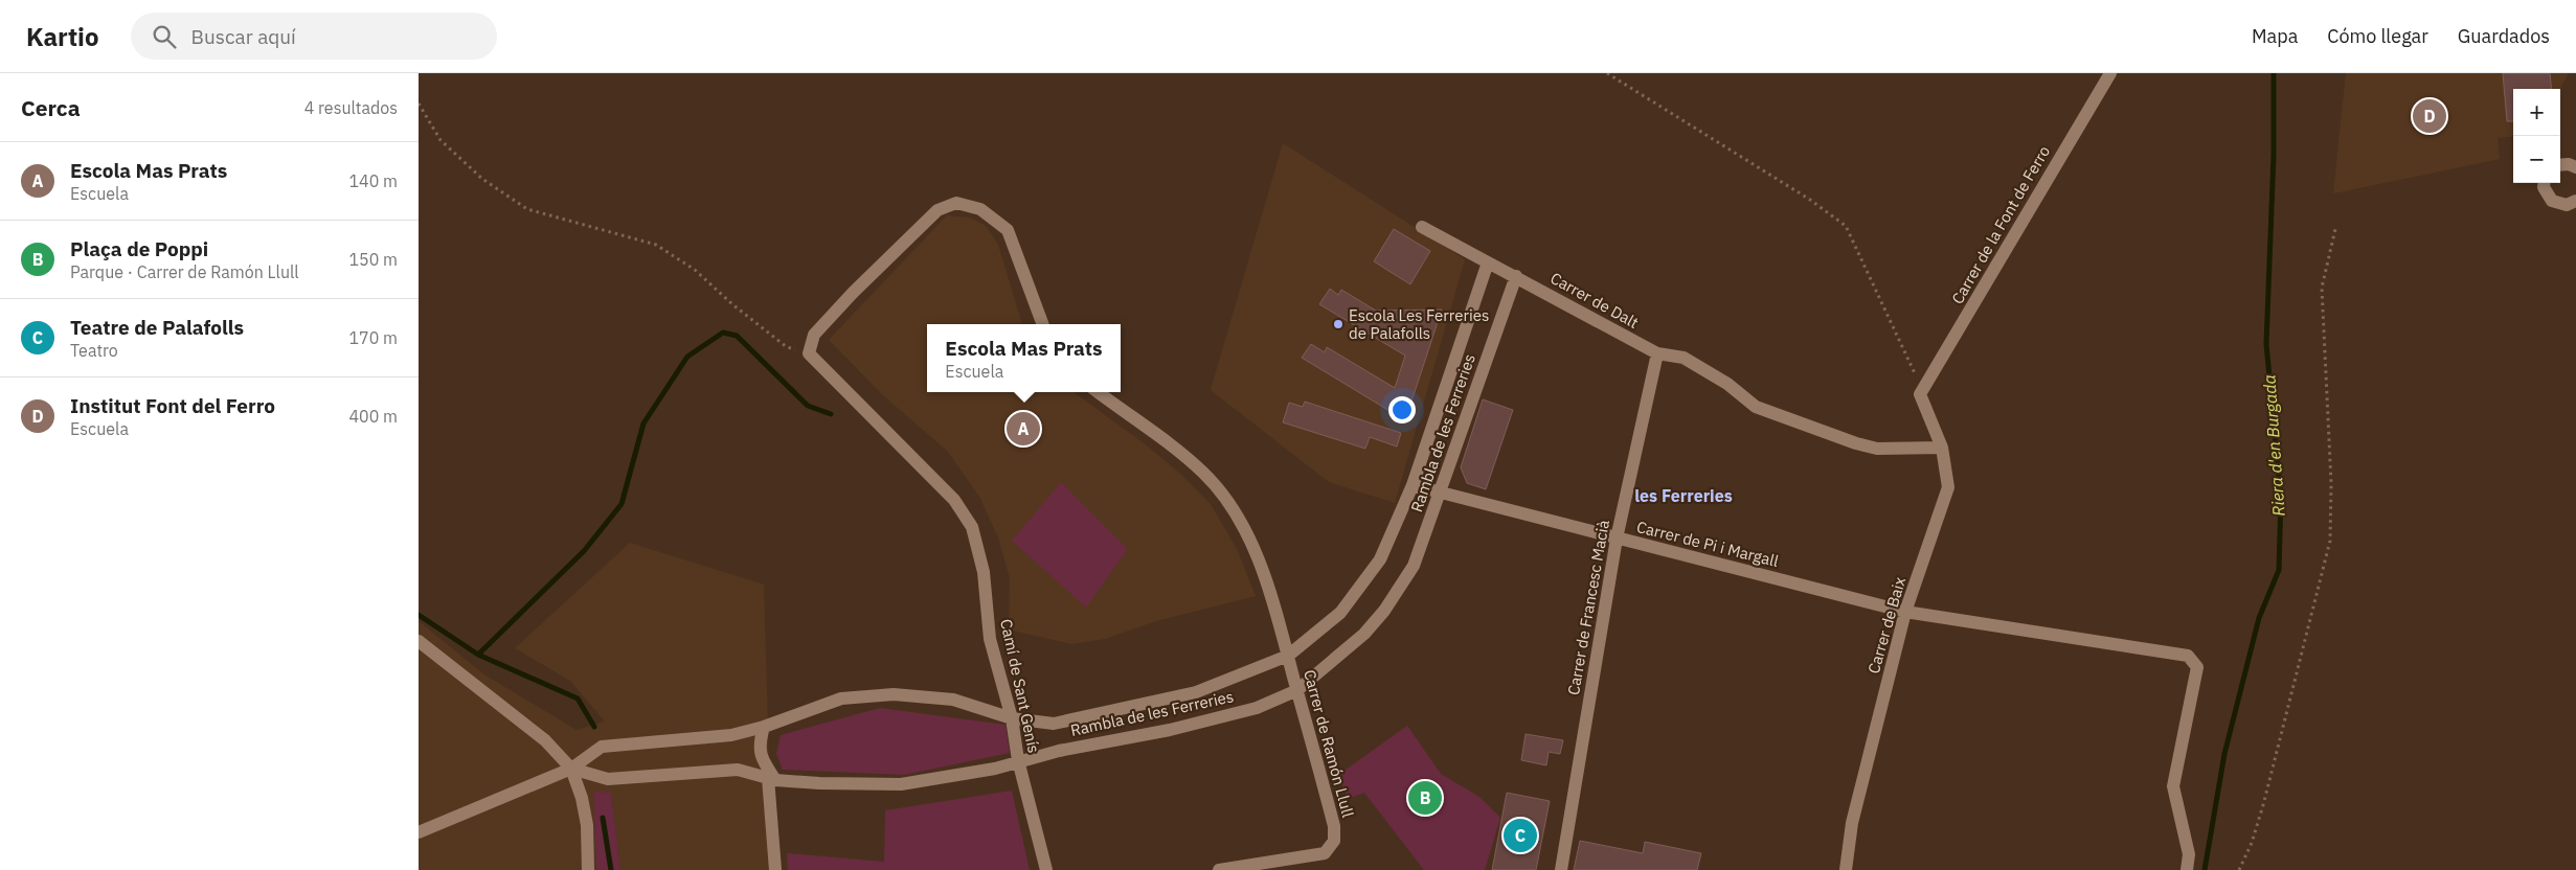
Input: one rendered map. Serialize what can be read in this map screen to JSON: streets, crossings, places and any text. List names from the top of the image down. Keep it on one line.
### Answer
{"streets":{"street":["Carrer de la Font de Ferro","Carrer de Dalt","Rambla de les Ferreries","Carrer de Pi i Margall","Carrer de Francesc Macià","Carrer de Baix","Camí de Sant Genís","Carrer de Ramón Llull"]},"crossings":[["Carrer de la Font de Ferro","Carrer de Baix"],["Carrer de Dalt","Rambla de les Ferreries"],["Carrer de Dalt","Carrer de Francesc Macià"],["Carrer de Dalt","Carrer de Baix"],["Rambla de les Ferreries","Carrer de Pi i Margall"],["Rambla de les Ferreries","Camí de Sant Genís"],["Rambla de les Ferreries","Carrer de Ramón Llull"],["Carrer de Pi i Margall","Carrer de Francesc Macià"],["Carrer de Pi i Margall","Carrer de Baix"]],"districts":["les Ferreries"],"water":["Riera d'en Burgada"],"places":["Escola Les Ferreries de Palafolls"],"page":{"header":"Kartio","search":"Buscar aquí","nav":["Mapa","Cómo llegar","Guardados"],"heading":["Cerca","4 resultados"],"map_buttons":["+","−"],"pins":["D","A","B","C"],"list":[{"mark":"A","name":"Escola Mas Prats","note":"Escuela","value":"140 m"},{"mark":"B","name":"Plaça de Poppi","note":"Parque · Carrer de Ramón Llull","value":"150 m"},{"mark":"C","name":"Teatre de Palafolls","note":"Teatro","value":"170 m"},{"mark":"D","name":"Institut Font del Ferro","note":"Escuela","value":"400 m"}],"popup":["Escola Mas Prats","Escuela"]}}
